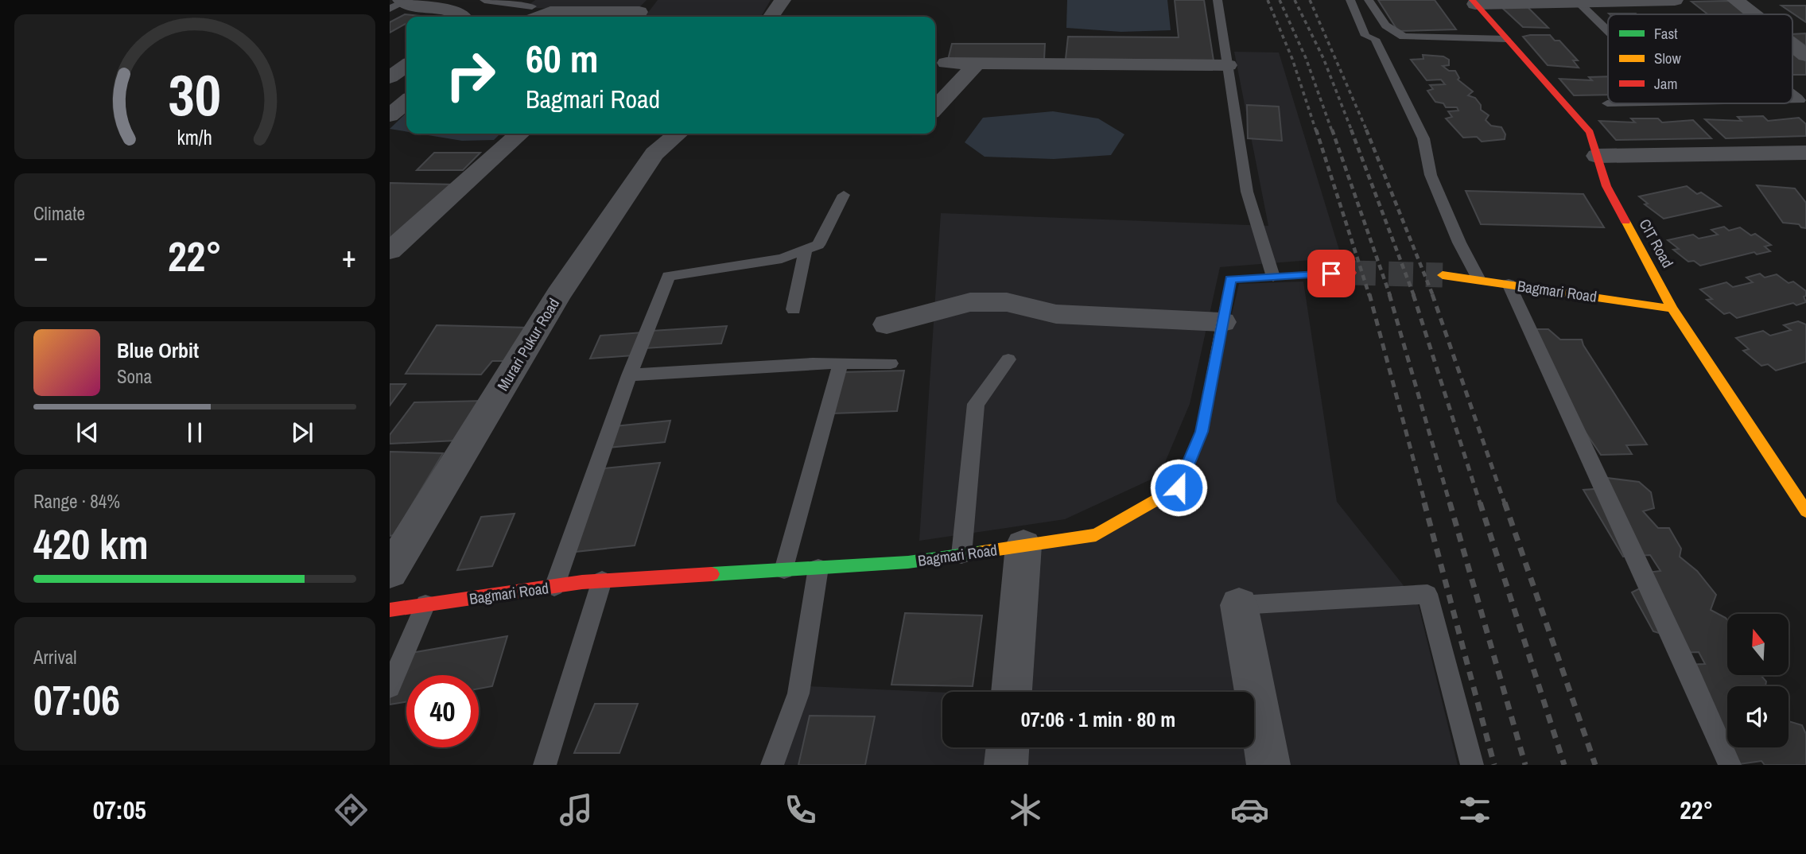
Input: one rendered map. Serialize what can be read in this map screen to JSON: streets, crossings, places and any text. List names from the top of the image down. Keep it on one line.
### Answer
{"streets":{"street":["CIT Road","Bagmari Road","Murari Pukur Road"]},"crossings":[["CIT Road","Bagmari Road"]],"legend":["Fast","Slow","Jam"],"north":"top","page":{"turn":["60 m","Bagmari Road"],"tile":["Climate",["Range · 84%","420 km"],["Arrival","07:06"]],"heat":["−","22°","+"],"song":["Blue Orbit","Sona"],"limit":"40","trip":"07:06 · 1 min · 80 m","tabs":["07:05","22°"],"gauge":["30","km/h"]}}
